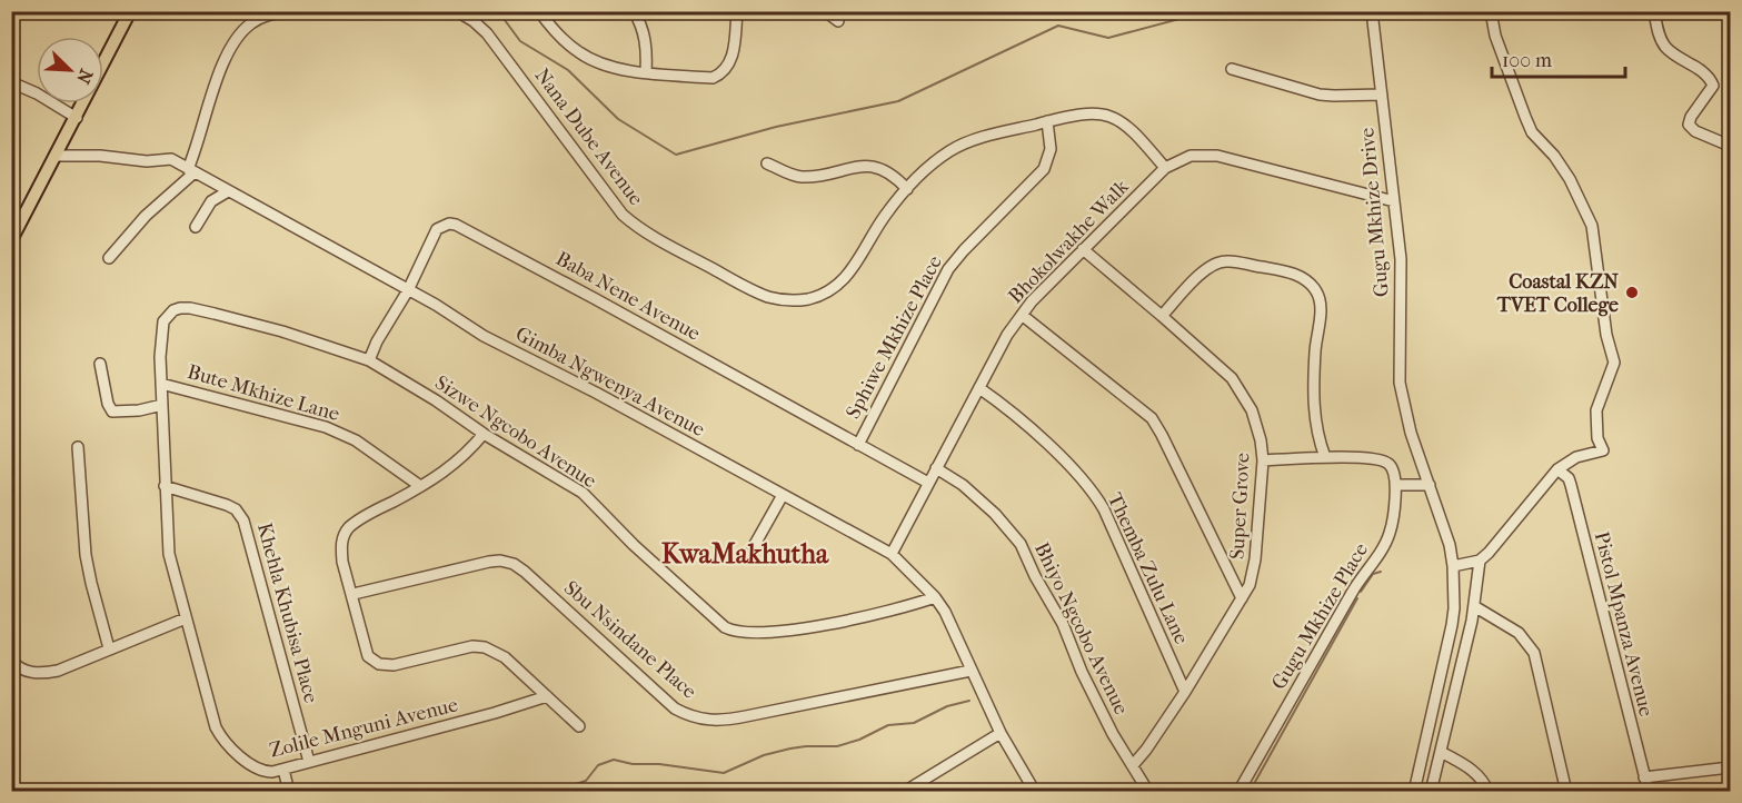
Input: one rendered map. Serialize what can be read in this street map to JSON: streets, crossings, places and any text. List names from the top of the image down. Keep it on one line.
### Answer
{"streets":{"street":["Nana Dube Avenue","Gugu Mkhize Drive","Bhokolwakhe Walk","Baba Nene Avenue","Sphiwe Mkhize Place","Gimba Ngwenya Avenue","Bute Mkhize Lane","Sizwe Ngcobo Avenue","Super Grove","Themba Zulu Lane","Khehla Khubisa Place","Gugu Mkhize Place","Pistol Mpanza Avenue","Bhiyo Ngcobo Avenue","Sbu Nsindane Place","Zolile Mnguni Avenue"]},"crossings":[["Nana Dube Avenue","Bhokolwakhe Walk"],["Nana Dube Avenue","Sphiwe Mkhize Place"],["Gugu Mkhize Drive","Bhokolwakhe Walk"],["Bhokolwakhe Walk","Baba Nene Avenue"],["Bhokolwakhe Walk","Gimba Ngwenya Avenue"],["Bhokolwakhe Walk","Super Grove"],["Bhokolwakhe Walk","Themba Zulu Lane"],["Bhokolwakhe Walk","Bhiyo Ngcobo Avenue"],["Baba Nene Avenue","Sphiwe Mkhize Place"],["Baba Nene Avenue","Gimba Ngwenya Avenue"],["Baba Nene Avenue","Sizwe Ngcobo Avenue"],["Gimba Ngwenya Avenue","Sizwe Ngcobo Avenue"],["Gimba Ngwenya Avenue","Sbu Nsindane Place"],["Bute Mkhize Lane","Zolile Mnguni Avenue"],["Sizwe Ngcobo Avenue","Zolile Mnguni Avenue"],["Super Grove","Themba Zulu Lane"],["Super Grove","Bhiyo Ngcobo Avenue"],["Khehla Khubisa Place","Zolile Mnguni Avenue"]],"districts":["KwaMakhutha"],"places":["Coastal KZN TVET College"],"scale_bar":"100 m","north":"bottom right"}
